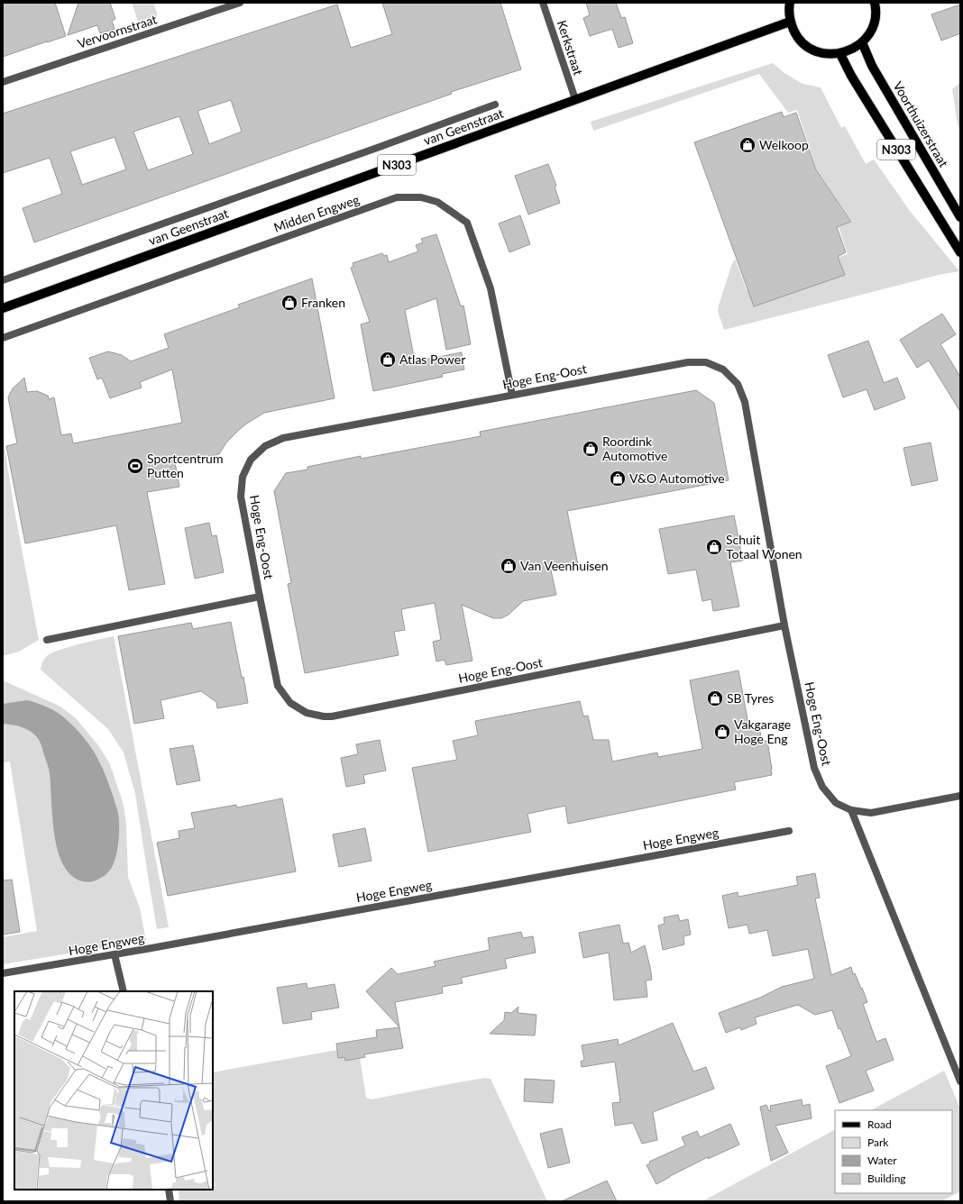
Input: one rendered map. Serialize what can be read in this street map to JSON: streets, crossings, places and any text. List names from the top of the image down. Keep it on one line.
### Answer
{"streets":{"main road":["Voorthuizerstraat","van Geenstraat","N303"],"street":["Vervoornstraat","Kerkstraat","Midden Engweg","Hoge Eng-Oost","Hoge Engweg"]},"crossings":[["Kerkstraat","van Geenstraat"],["Midden Engweg","Hoge Eng-Oost"]],"places":{"shop":["Welkoop","Franken","Atlas Power","Roordink Automotive","V&O Automotive","Schuit Totaal Wonen","Van Veenhuisen","SB Tyres","Vakgarage Hoge Eng"],"sports":["Sportcentrum Putten"]},"legend":["Road","Park","Water","Building"]}
